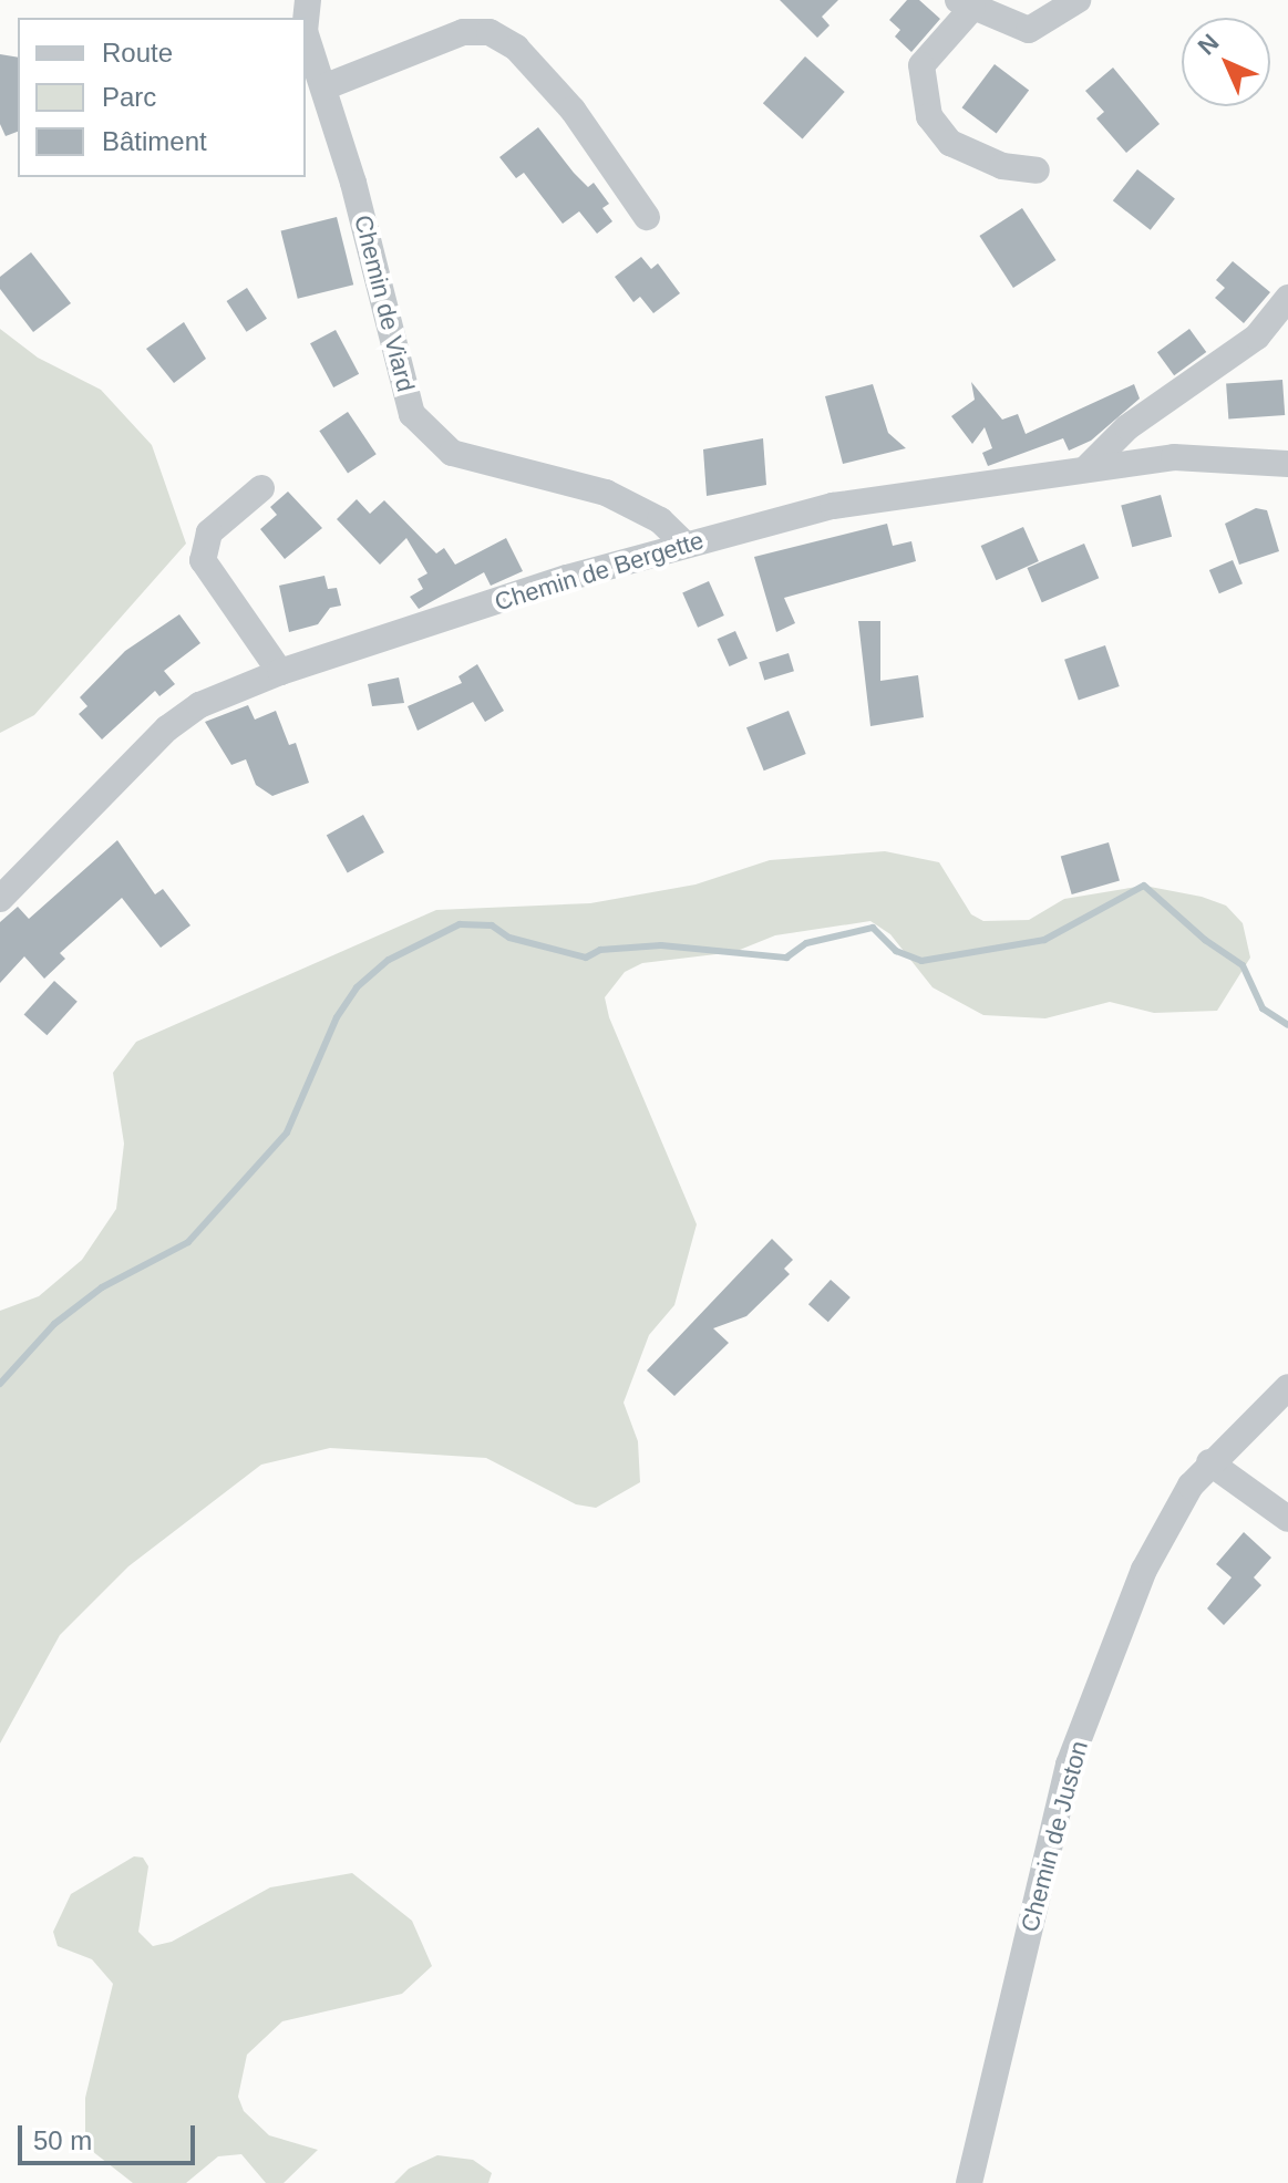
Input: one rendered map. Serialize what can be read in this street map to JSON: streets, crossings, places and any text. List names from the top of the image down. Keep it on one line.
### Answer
{"streets":{"street":["Chemin de Viard","Chemin de Bergette","Chemin de Juston"]},"crossings":[["Chemin de Viard","Chemin de Bergette"]],"legend":["Route","Parc","Bâtiment"],"scale_bar":"50 m","north":"top left"}
